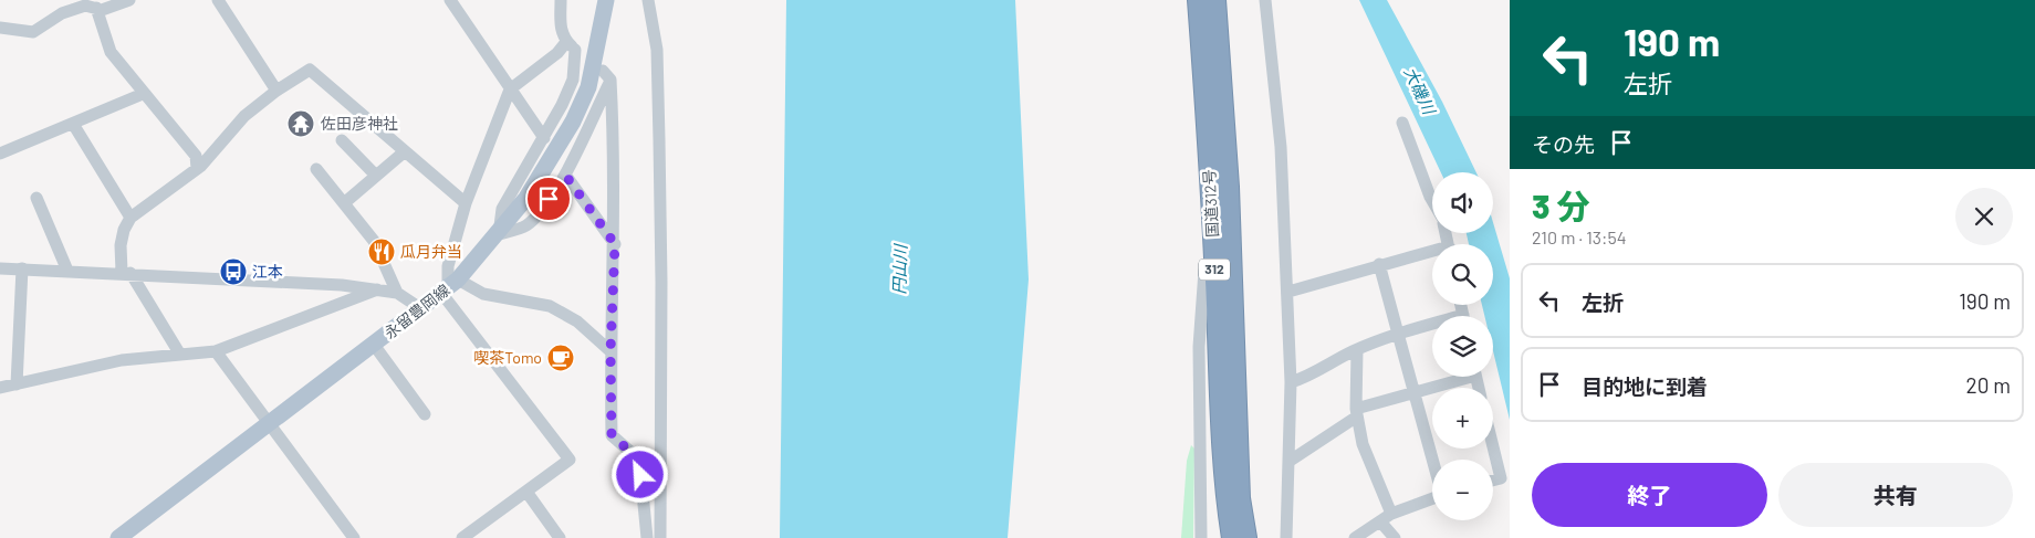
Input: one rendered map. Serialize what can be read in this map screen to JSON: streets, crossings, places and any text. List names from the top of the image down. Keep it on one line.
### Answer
{"streets":{"highway":["国道312号","312"],"main road":["永留豊岡線"]},"water":["大磯川","円山川"],"places":{"temple":["佐田彦神社"],"restaurant":["瓜月弁当"],"bus stop":["江本"],"cafe":["喫茶Tomo"]},"page":{"turn":["190 m","左折"],"then":"その先","heading":["3 分","210 m · 13:54"],"map_buttons":["+","−"],"list":[{"name":"左折","value":"190 m"},{"name":"目的地に到着","value":"20 m"}],"buttons":["終了","共有"]}}
